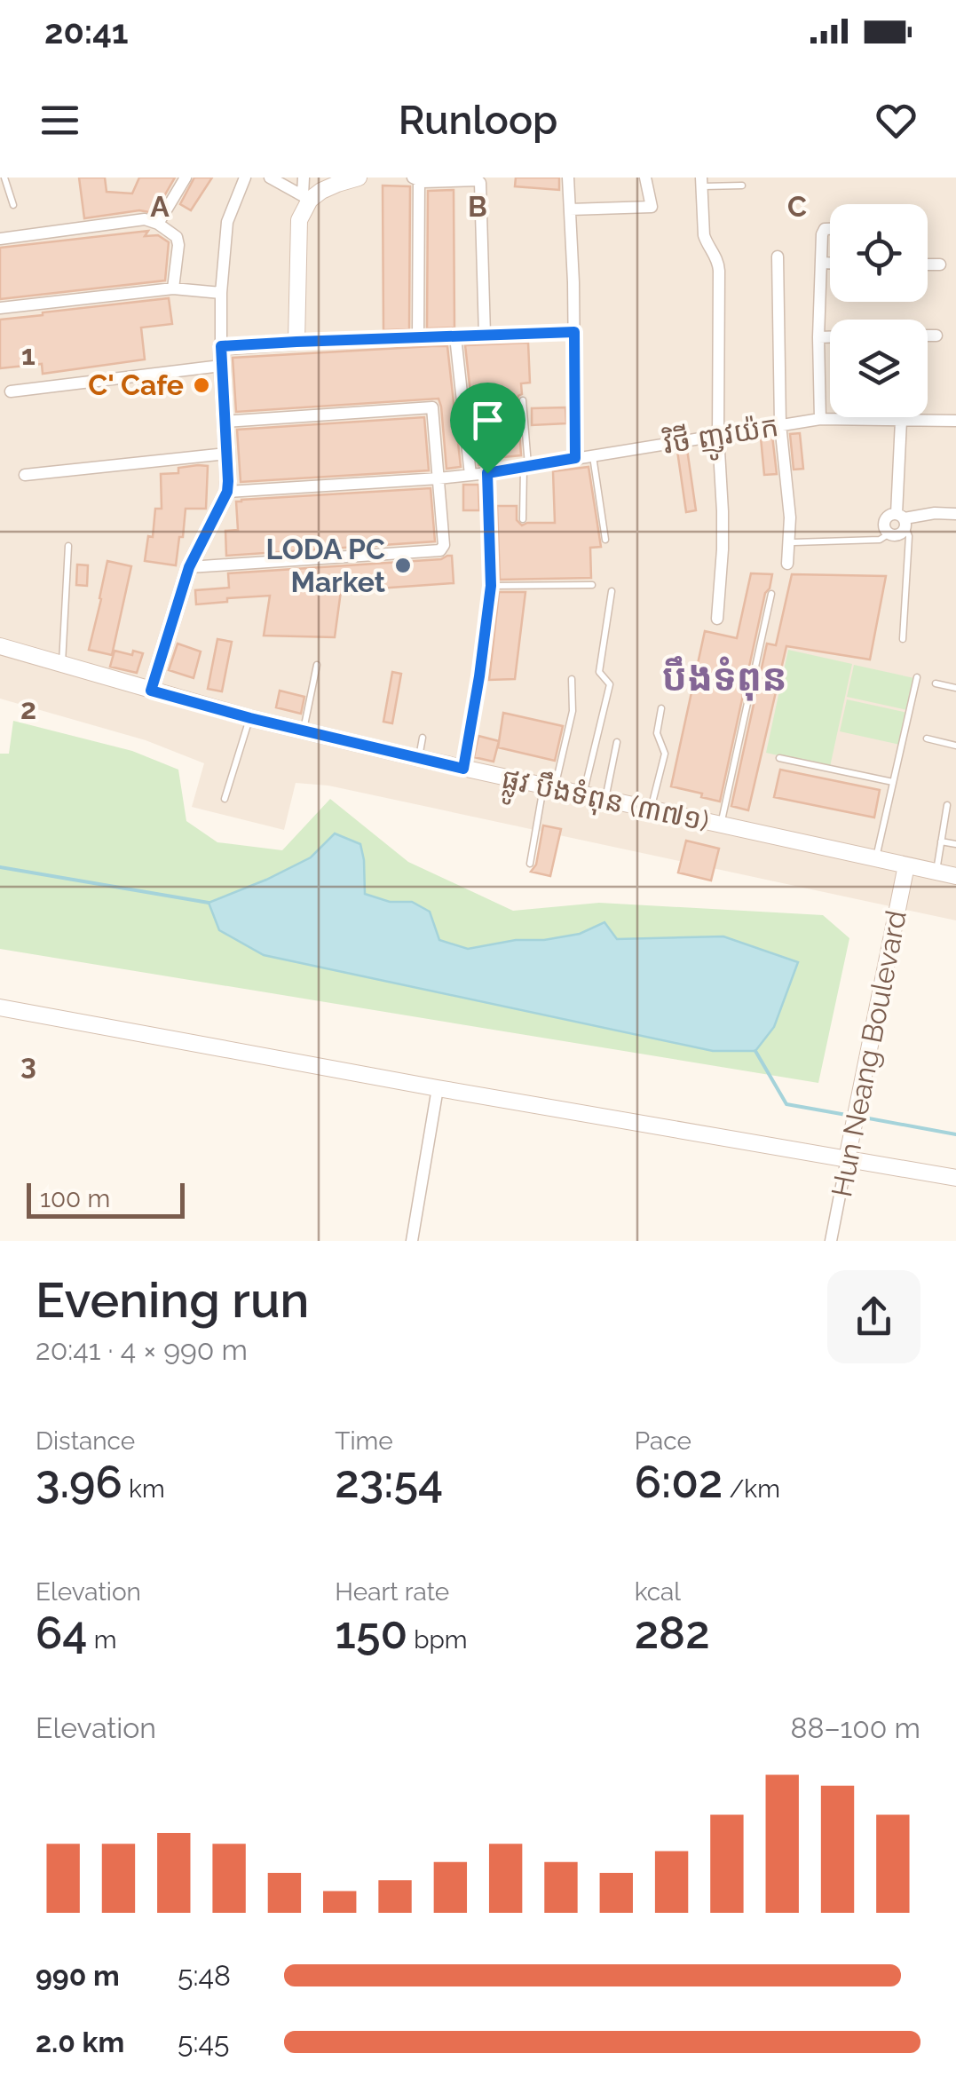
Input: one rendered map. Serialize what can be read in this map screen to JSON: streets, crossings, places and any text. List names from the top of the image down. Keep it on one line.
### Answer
{"streets":{"street":["វិថី ញូវយ៉ក","ផ្លូវ បឹងទំពុន (៣៧១)","Hun Neang Boulevard"]},"crossings":[["ផ្លូវ បឹងទំពុន (៣៧១)","Hun Neang Boulevard"]],"districts":["បឹងទំពុន"],"places":["C' Cafe","LODA PC Market"],"scale_bar":"100 m","page":{"status":"20:41","header":"Runloop","scale":"100 m","heading":["Evening run","20:41 · 4 × 990 m"],"stats":[["Distance","3.96 km"],["Time","23:54"],["Pace","6:02 /km"],["Elevation","64 m"],["Heart rate","150 bpm"],["kcal","282"]],"chart":["Elevation","88–100 m"],"list":[{"name":"990 m","note":"5:48"},{"name":"2.0 km","note":"5:45"}]},"grid":{"columns":["A","B","C"],"rows":["1","2","3"]}}
